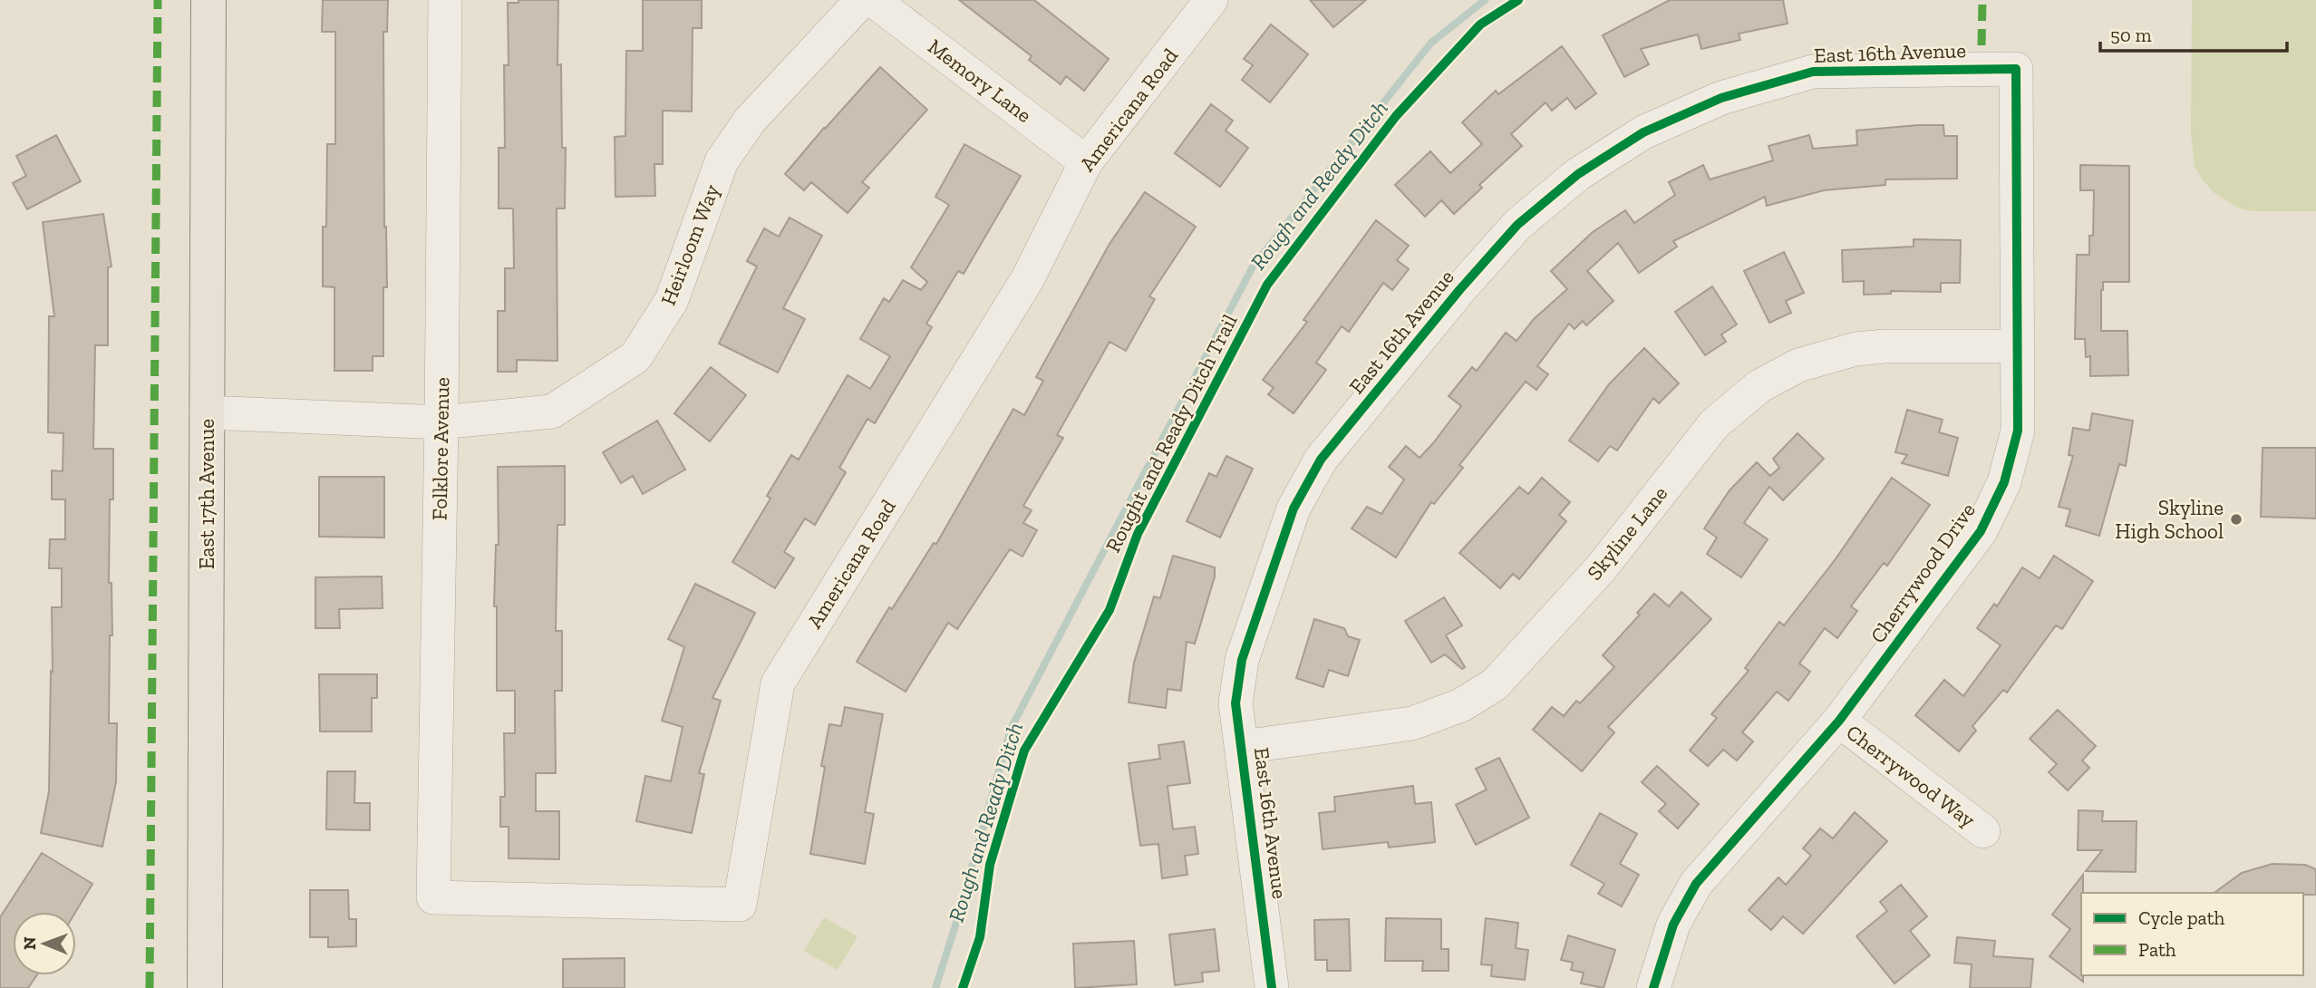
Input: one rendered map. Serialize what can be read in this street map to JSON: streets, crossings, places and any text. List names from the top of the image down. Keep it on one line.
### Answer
{"streets":{"main road":["East 17th Avenue"],"street":["East 16th Avenue","Memory Lane","Americana Road","Heirloom Way","Folklore Avenue","Skyline Lane","Cherrywood Drive","Cherrywood Way"],"cycle path":["Rought and Ready Ditch Trail"]},"crossings":[["East 16th Avenue","Skyline Lane"],["East 16th Avenue","Cherrywood Drive"],["Memory Lane","Americana Road"],["Americana Road","Folklore Avenue"],["Heirloom Way","Folklore Avenue"],["Heirloom Way","East 17th Avenue"],["Skyline Lane","Cherrywood Drive"],["Cherrywood Drive","Cherrywood Way"]],"water":["Rough and Ready Ditch"],"places":["Skyline High School"],"legend":["Cycle path","Path"],"scale_bar":"50 m","north":"left"}
